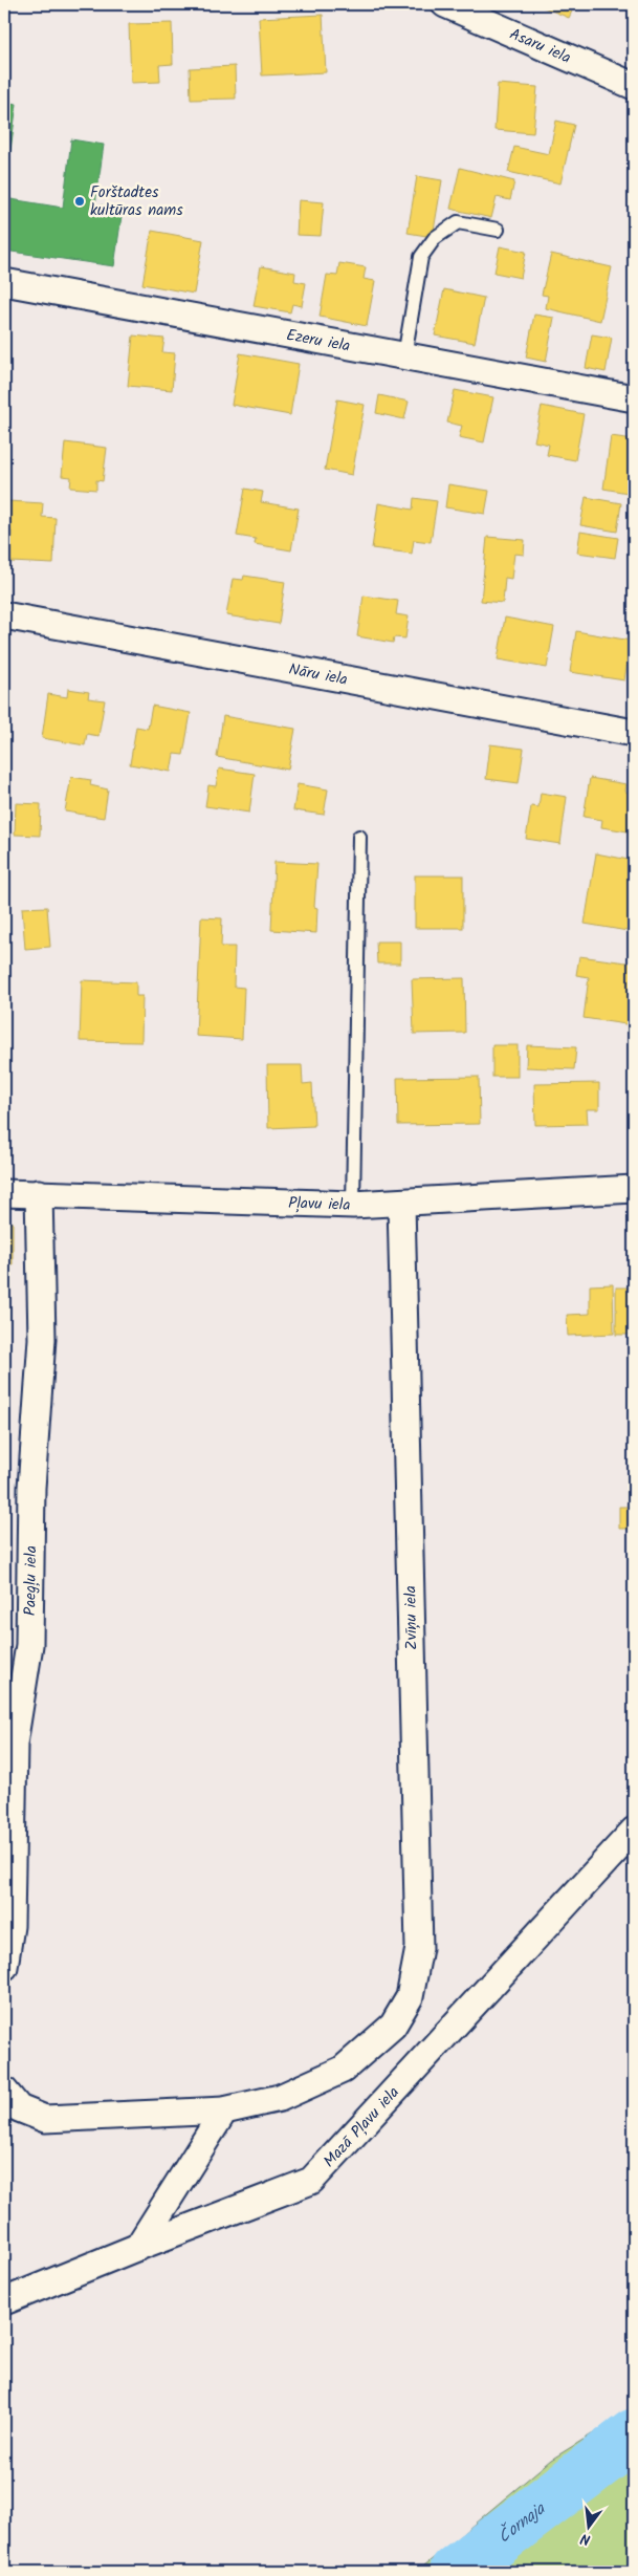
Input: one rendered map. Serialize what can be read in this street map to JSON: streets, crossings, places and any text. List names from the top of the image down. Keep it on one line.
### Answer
{"streets":{"street":["Asaru iela","Ezeru iela","Nāru iela","Pļavu iela","Paegļu iela","Zvīņu iela","Mazā Pļavu iela"]},"crossings":[["Pļavu iela","Paegļu iela"],["Pļavu iela","Zvīņu iela"]],"water":["Čornaja"],"places":["Forštadtes kultūras nams"],"north":"bottom"}
